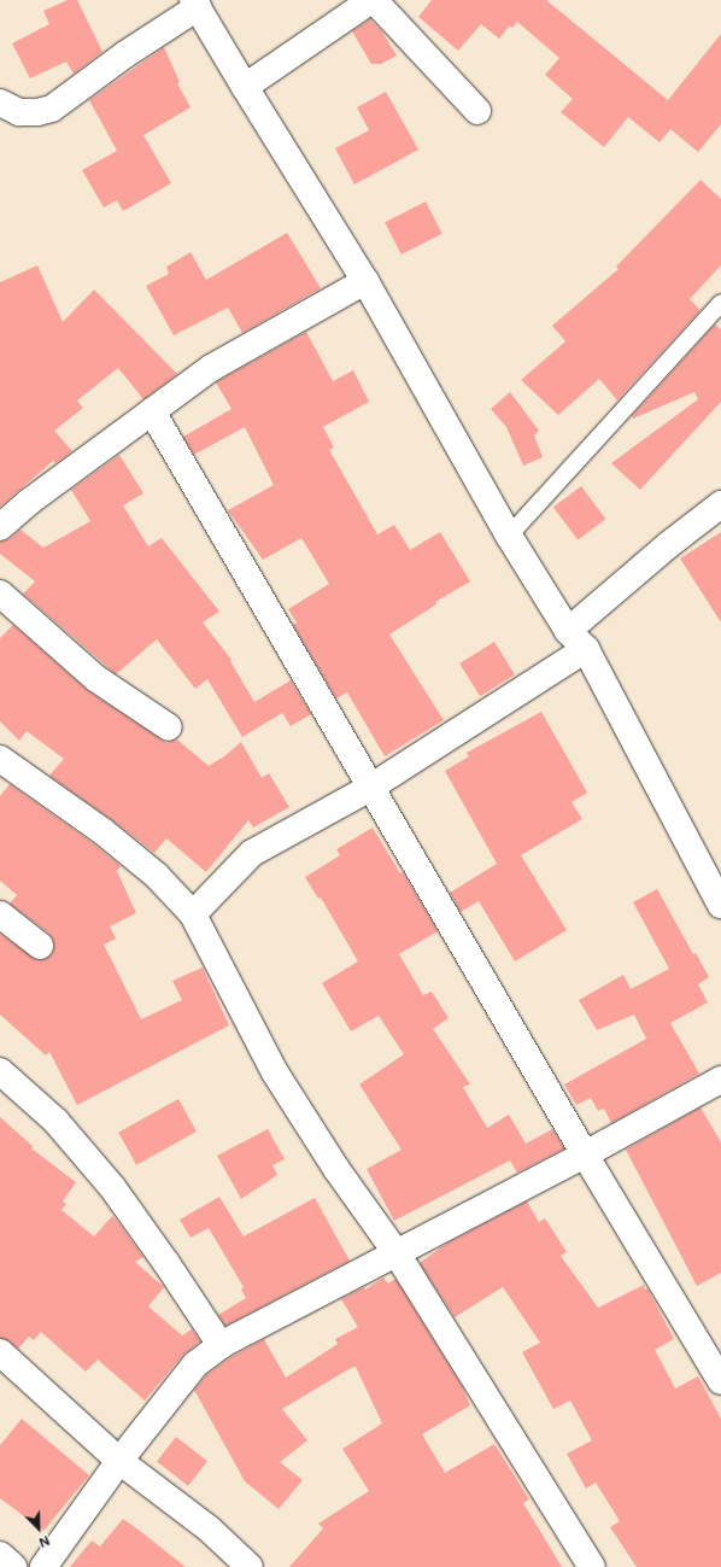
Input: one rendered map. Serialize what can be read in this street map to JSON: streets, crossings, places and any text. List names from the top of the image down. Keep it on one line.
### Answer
{"north":"bottom right"}
